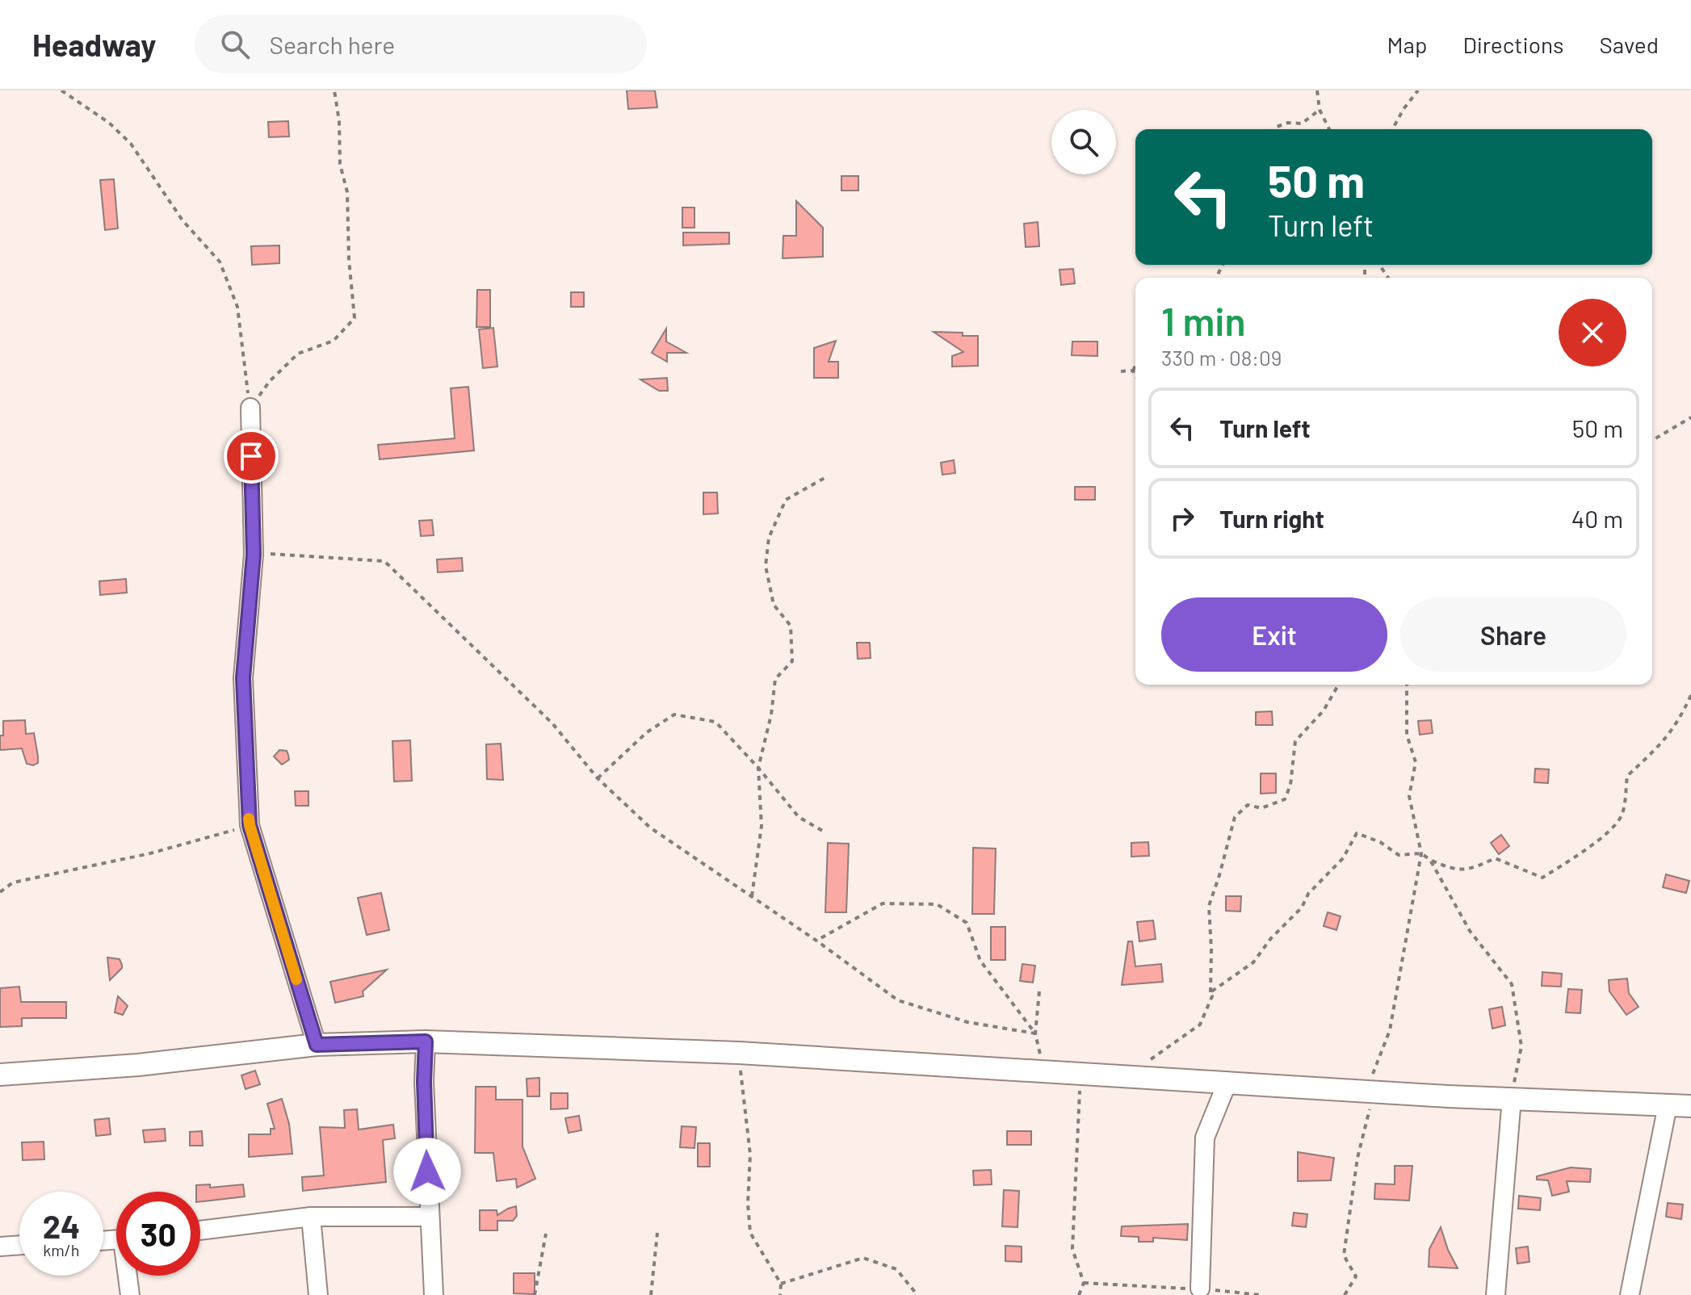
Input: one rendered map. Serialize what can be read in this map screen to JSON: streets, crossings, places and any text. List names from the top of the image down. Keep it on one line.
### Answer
{"page":{"header":"Headway","search":"Search here","nav":["Map","Directions","Saved"],"turn":["50 m","Turn left"],"heading":["1 min","330 m · 08:09"],"list":[{"name":"Turn left","value":"50 m"},{"name":"Turn right","value":"40 m"}],"buttons":["Exit","Share"],"speed":"24 km/h","limit":"30"}}
